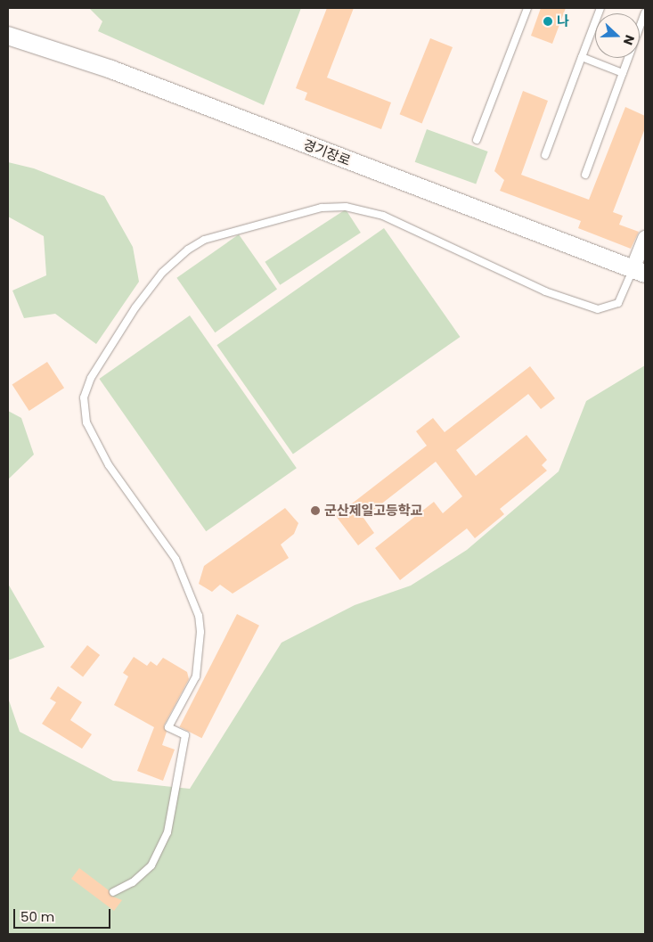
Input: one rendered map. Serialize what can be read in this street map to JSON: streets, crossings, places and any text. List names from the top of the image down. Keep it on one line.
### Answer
{"streets":{"street":["경기장로"]},"places":["나","군산제일고등학교"],"scale_bar":"50 m","north":"right"}
